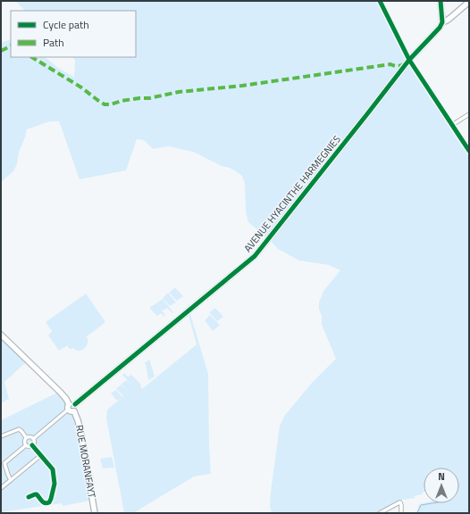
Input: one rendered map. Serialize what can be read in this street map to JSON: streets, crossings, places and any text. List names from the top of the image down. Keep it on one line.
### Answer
{"streets":{"street":["AVENUE HYACINTHE HARMEGNIES","RUE MORANFAYT"]},"crossings":[["AVENUE HYACINTHE HARMEGNIES","RUE MORANFAYT"]],"legend":["Cycle path","Path"],"north":"top"}
